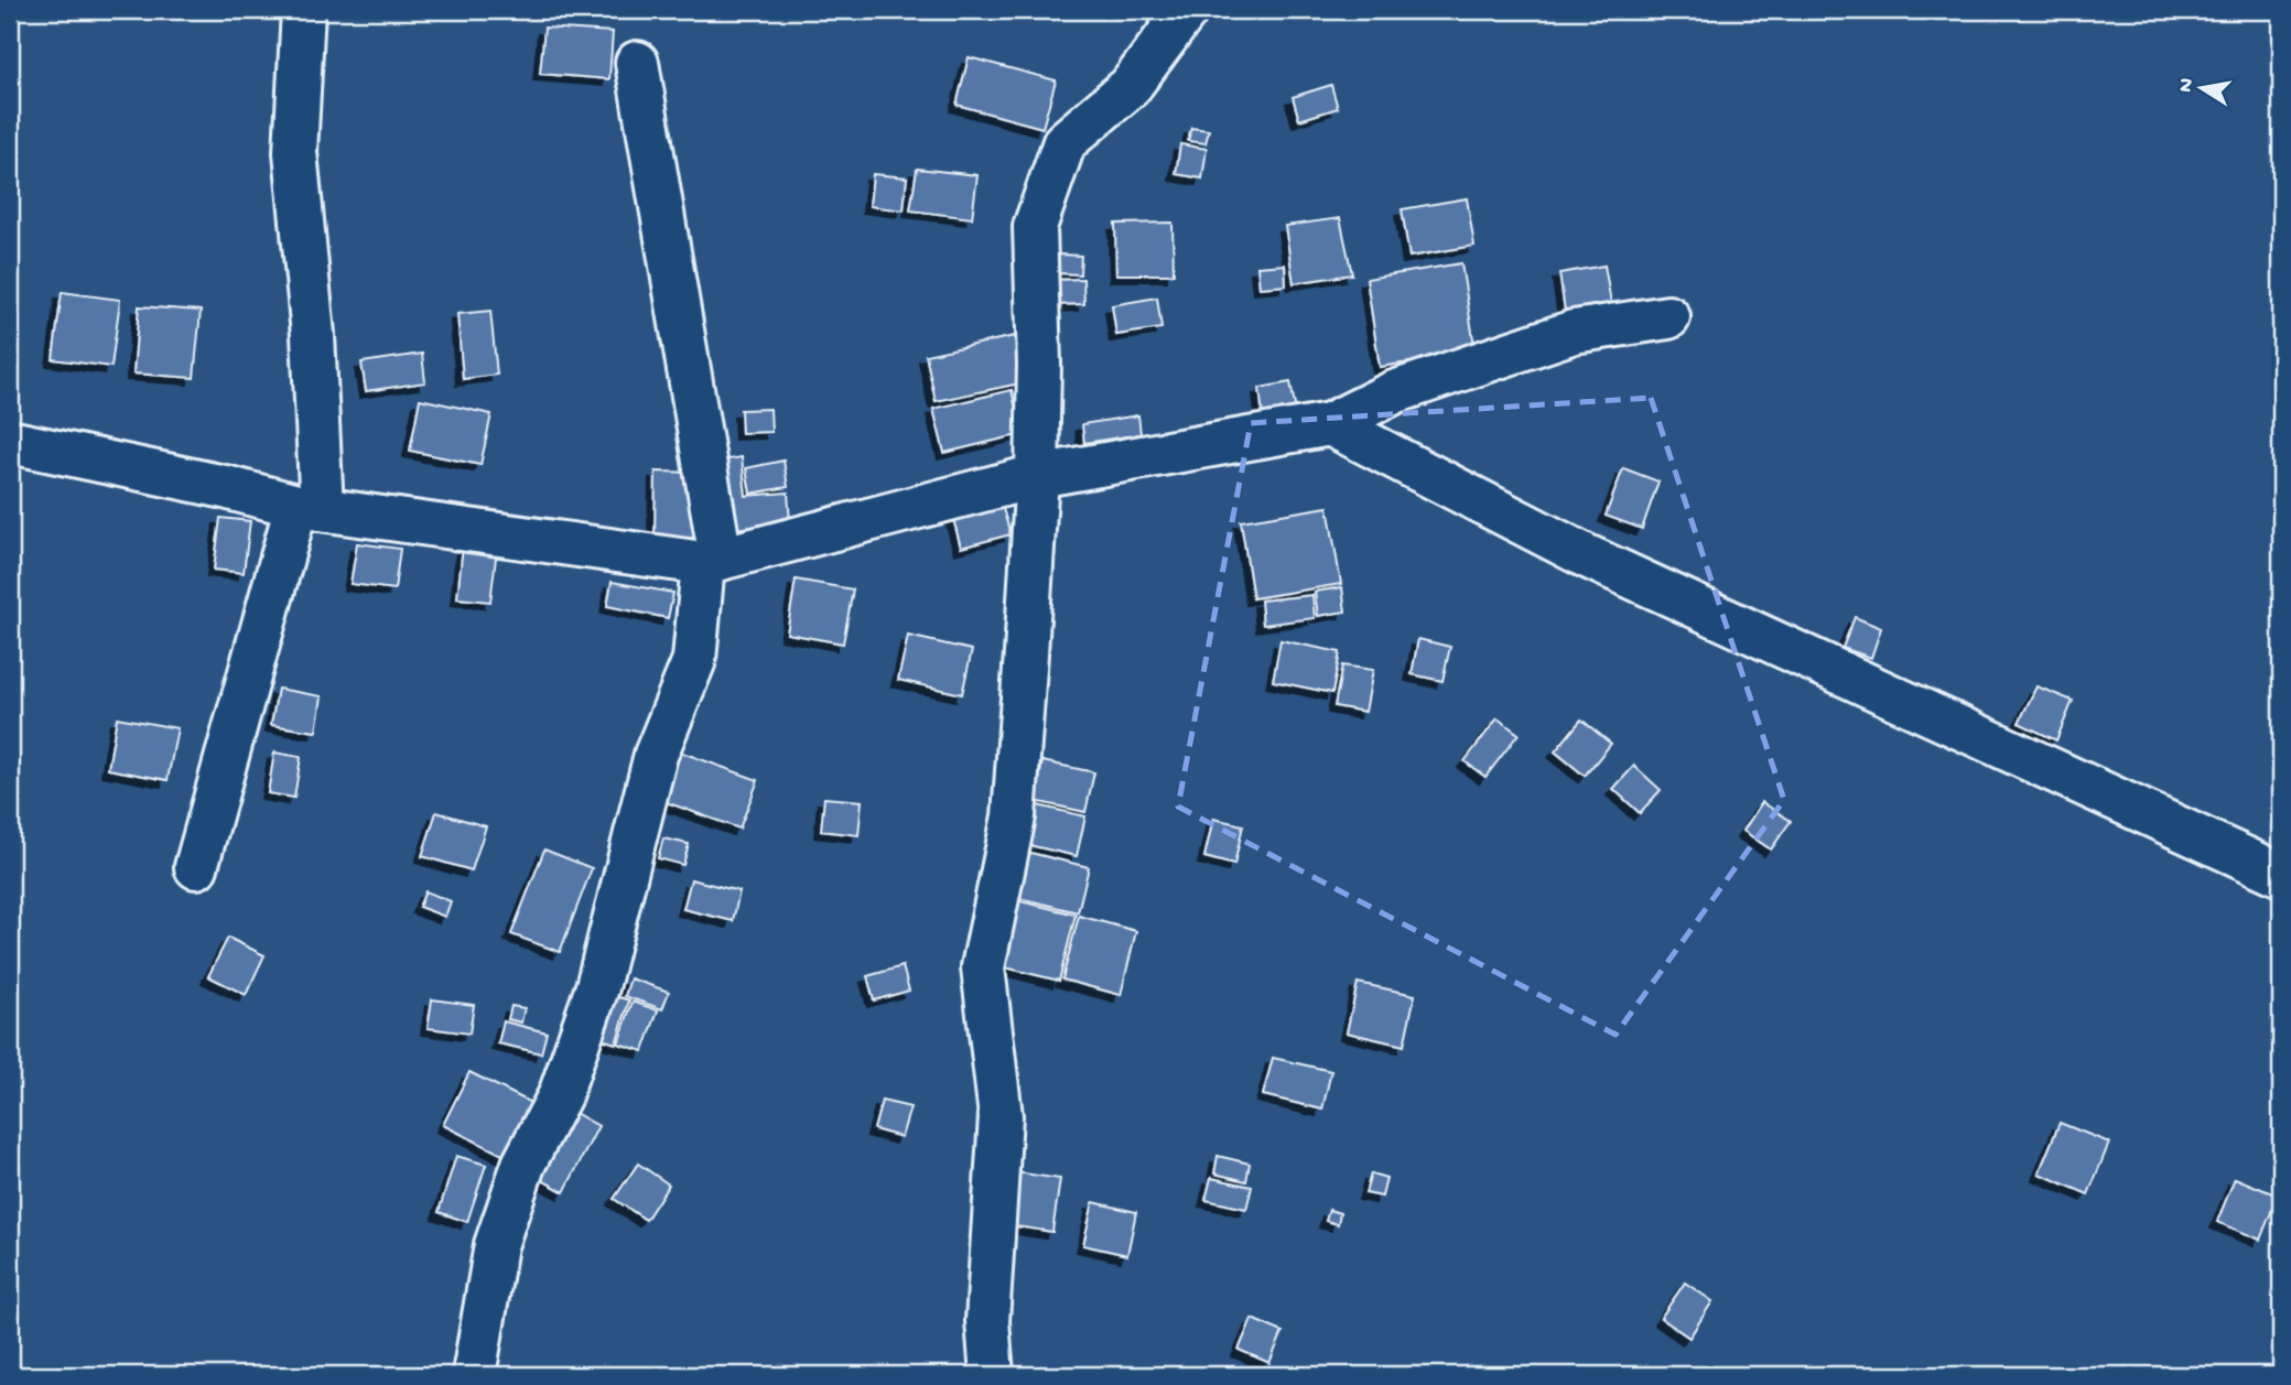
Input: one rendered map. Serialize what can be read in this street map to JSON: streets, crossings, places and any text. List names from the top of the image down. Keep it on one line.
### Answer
{"north":"left"}
